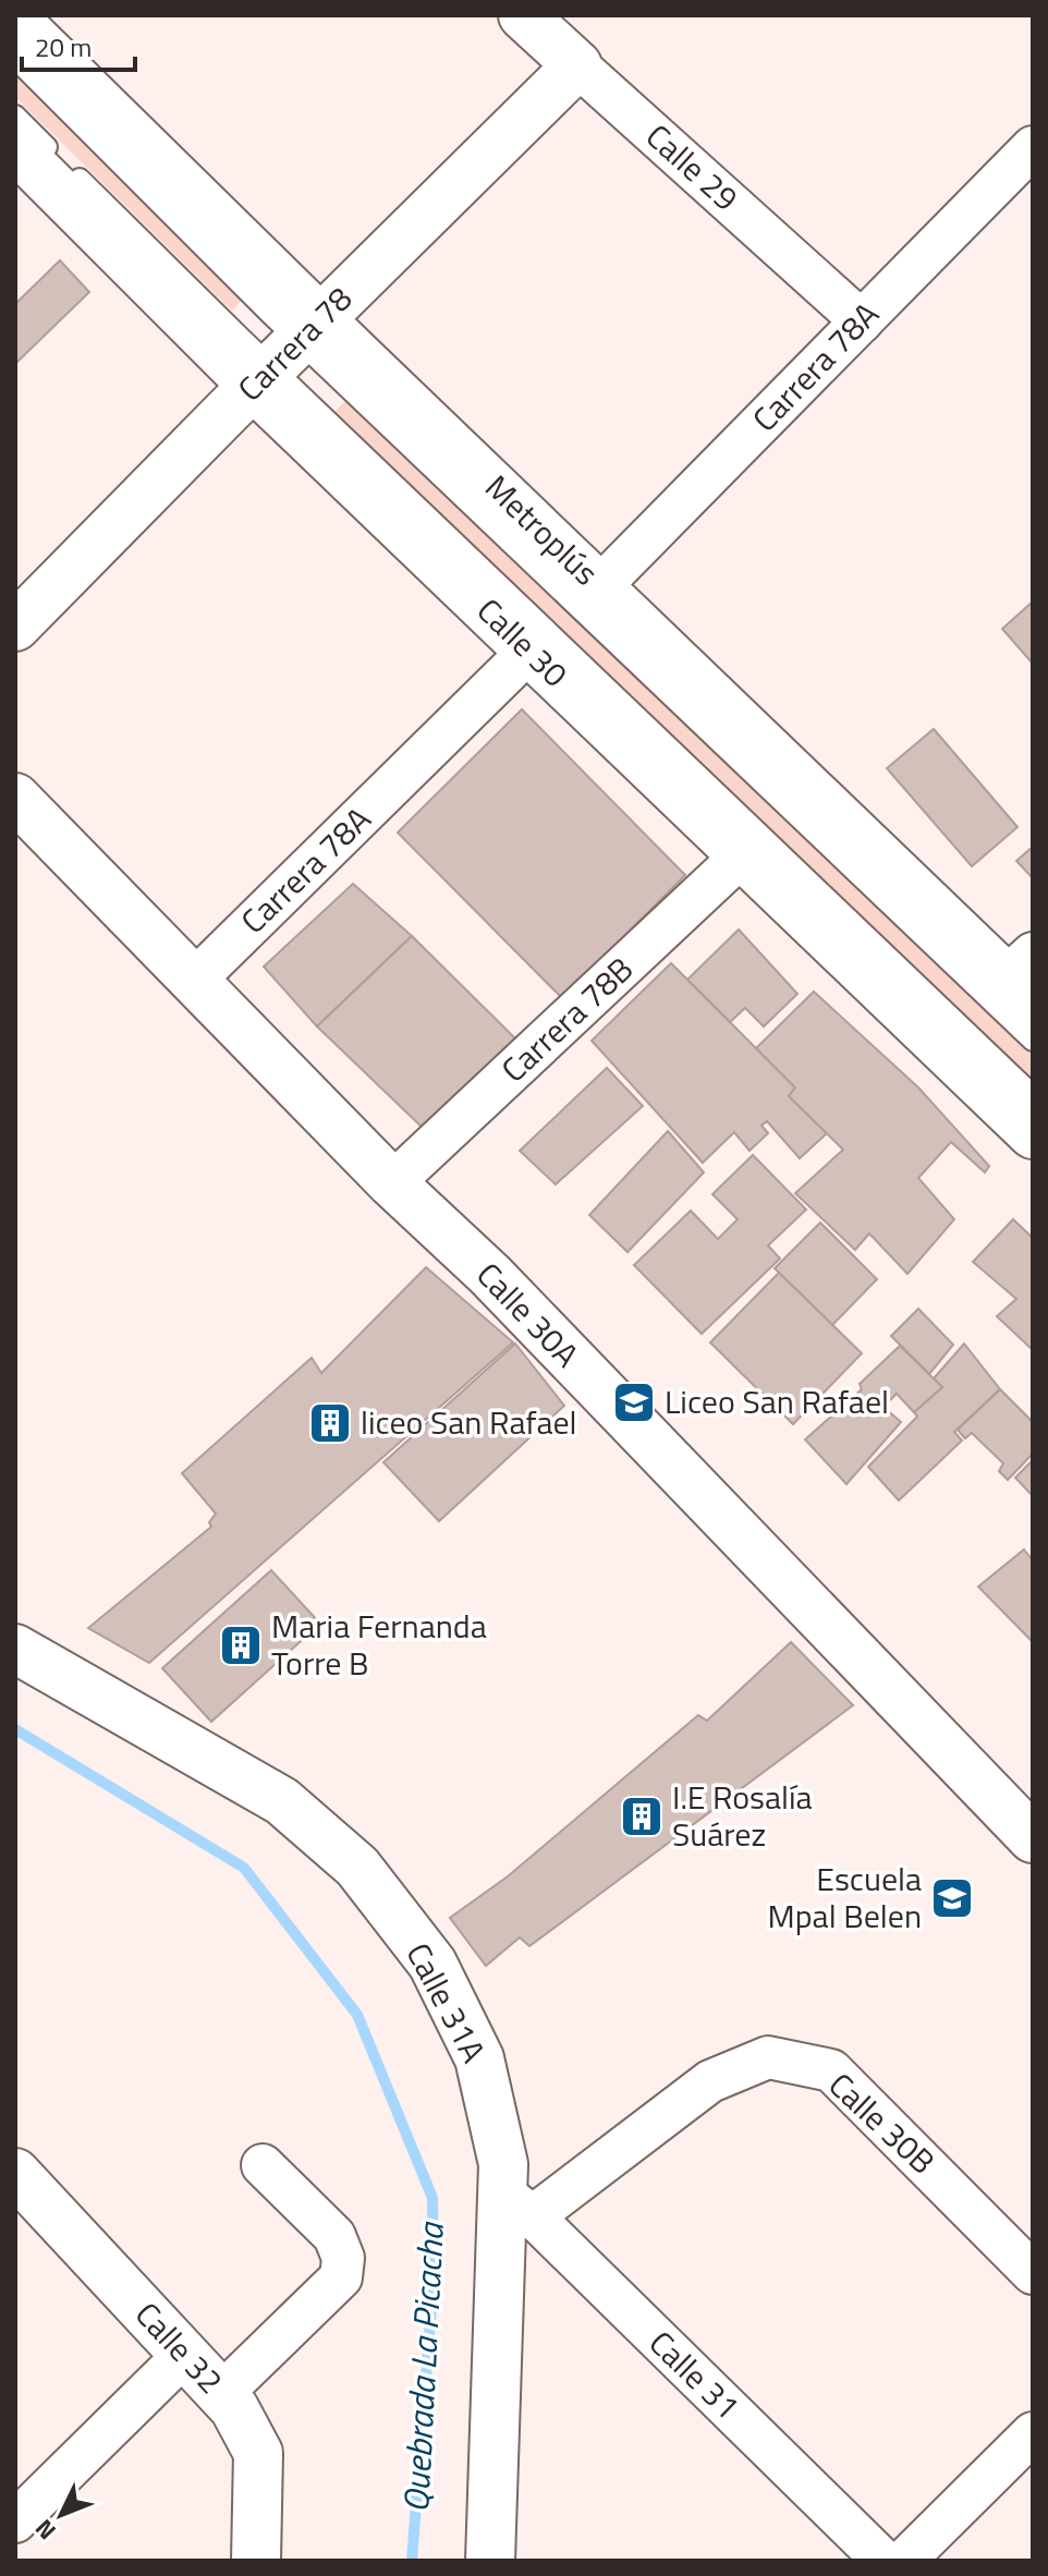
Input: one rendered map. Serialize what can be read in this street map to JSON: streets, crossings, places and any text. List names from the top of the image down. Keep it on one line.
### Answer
{"streets":{"main road":["Calle 29","Carrera 78","Calle 30","Calle 30A","Calle 31A","Calle 32"],"street":["Carrera 78A","Carrera 78B","Calle 30B","Calle 31"],"lane":["Metroplús"]},"crossings":[["Calle 29","Carrera 78"],["Calle 29","Carrera 78A"],["Carrera 78","Metroplús"],["Carrera 78","Calle 30"],["Carrera 78A","Calle 30"],["Carrera 78A","Calle 30A"],["Metroplús","Calle 30"],["Calle 30","Carrera 78B"],["Carrera 78B","Calle 30A"],["Calle 31A","Calle 30B"],["Calle 31A","Calle 31"],["Calle 30B","Calle 31"]],"water":["Quebrada La Picacha"],"places":{"school or university":["Liceo San Rafael","Escuela Mpal Belen"],"building":["liceo San Rafael","Maria Fernanda Torre B","I.E Rosalía Suárez"]},"scale_bar":"20 m","north":"bottom left"}
